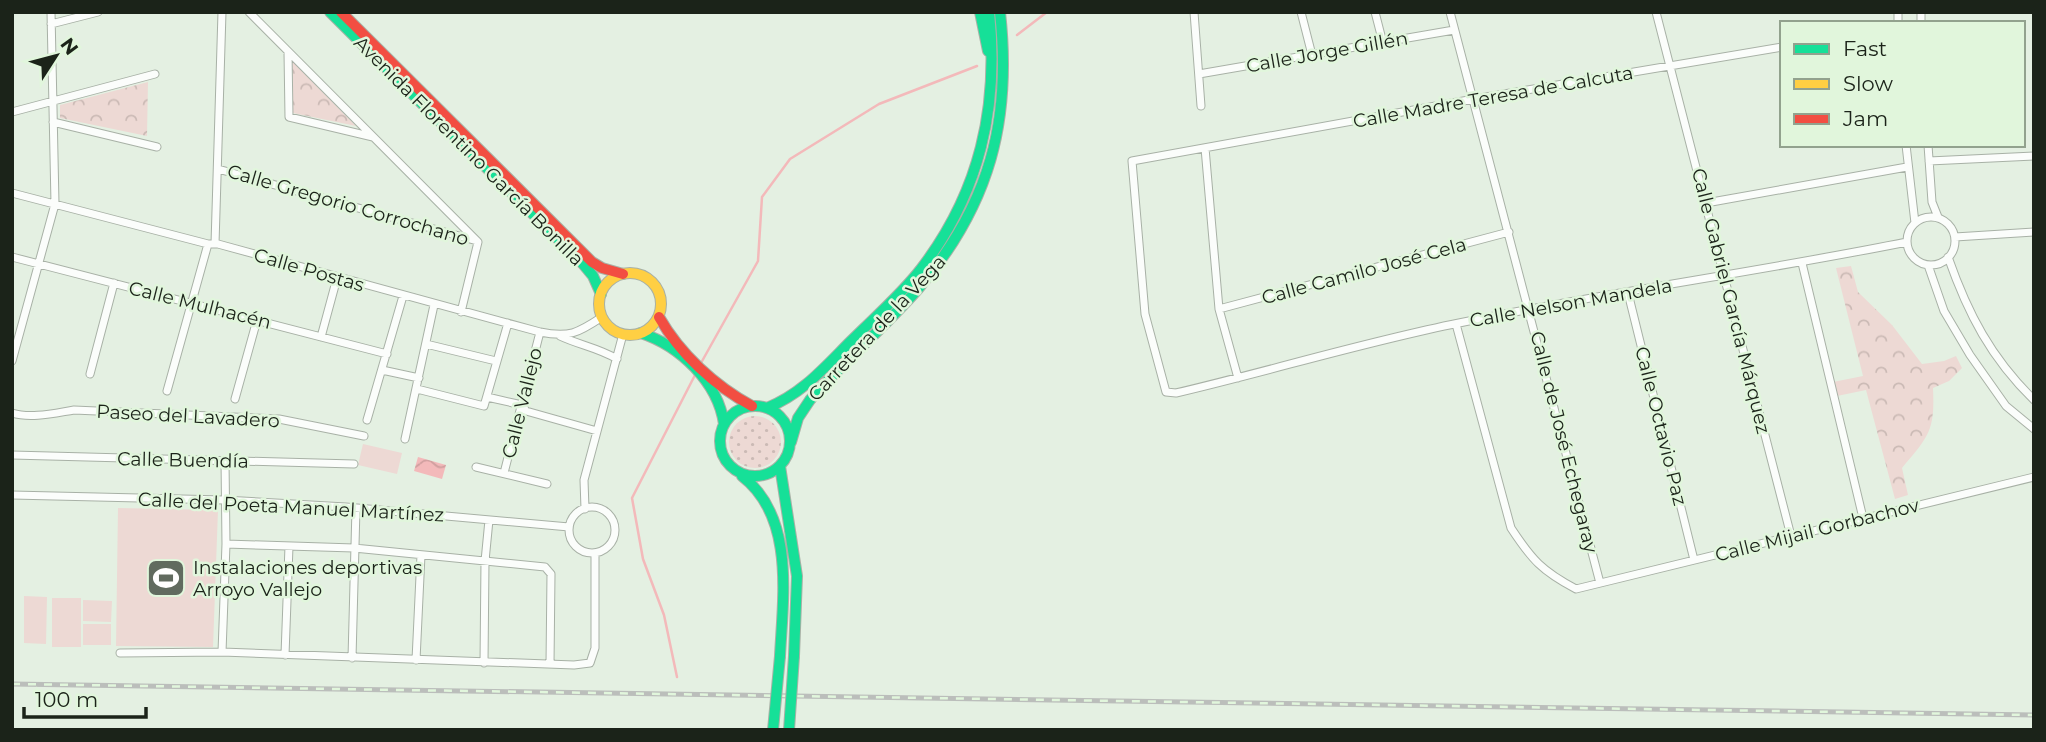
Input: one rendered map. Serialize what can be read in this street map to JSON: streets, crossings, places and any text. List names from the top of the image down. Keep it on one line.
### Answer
{"streets":{"main road":["Avenida Florentino García Bonilla","Carretera de la Vega"],"street":["Calle Jorge Gillén","Calle Madre Teresa de Calcuta","Calle Gregorio Corrochano","Calle Postas","Calle Camilo José Cela","Calle Gabriel García Márquez","Calle Nelson Mandela","Calle Mulhacén","Calle Vallejo","Paseo del Lavadero","Calle Octavio Paz","Calle de José Echegaray","Calle Buendía","Calle del Poeta Manuel Martínez","Calle Mijail Gorbachov"]},"crossings":[["Calle Jorge Gillén","Calle de José Echegaray"],["Calle Madre Teresa de Calcuta","Calle Gabriel García Márquez"],["Calle Madre Teresa de Calcuta","Calle Nelson Mandela"],["Calle Madre Teresa de Calcuta","Calle de José Echegaray"],["Calle Postas","Calle Vallejo"],["Calle Camilo José Cela","Calle de José Echegaray"],["Calle Gabriel García Márquez","Calle Nelson Mandela"],["Calle Gabriel García Márquez","Calle Mijail Gorbachov"],["Calle Nelson Mandela","Calle Octavio Paz"],["Calle Nelson Mandela","Calle de José Echegaray"],["Calle Nelson Mandela","Calle Mijail Gorbachov"],["Calle Octavio Paz","Calle Mijail Gorbachov"],["Calle de José Echegaray","Calle Mijail Gorbachov"]],"places":{"sports":["Instalaciones deportivas Arroyo Vallejo"]},"legend":["Fast","Slow","Jam"],"scale_bar":"100 m","north":"top right"}
